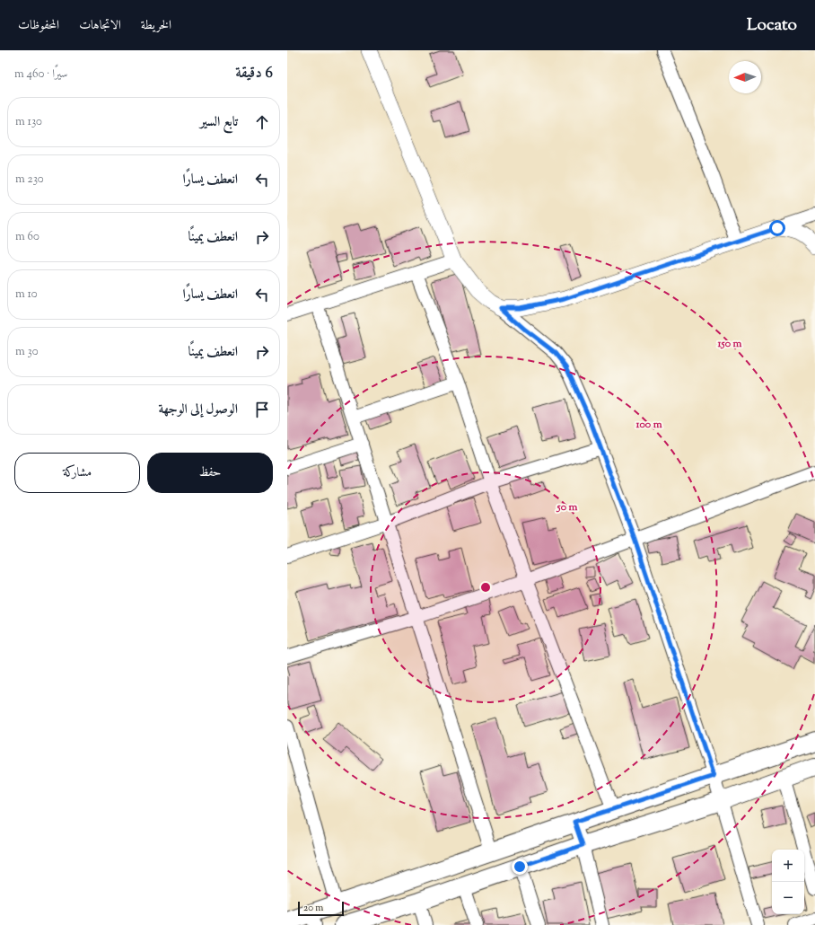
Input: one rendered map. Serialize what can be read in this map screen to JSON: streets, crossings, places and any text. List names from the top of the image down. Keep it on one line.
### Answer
{"scale_bar":"20 m","north":"left","page":{"header":"Locato","nav":["الخريطة","الاتجاهات","المحفوظات"],"heading":["6 دقيقة","سيرًا · 460 m"],"list":[["تابع السير","130 m"],["انعطف يسارًا","230 m"],["انعطف يمينًا","60 m"],["انعطف يسارًا","10 m"],["انعطف يمينًا","30 m"],"الوصول إلى الوجهة"],"buttons":["حفظ","مشاركة"],"map_buttons":["+","−"],"scale":"20 m"},"rings":["150 m","100 m","50 m"]}
